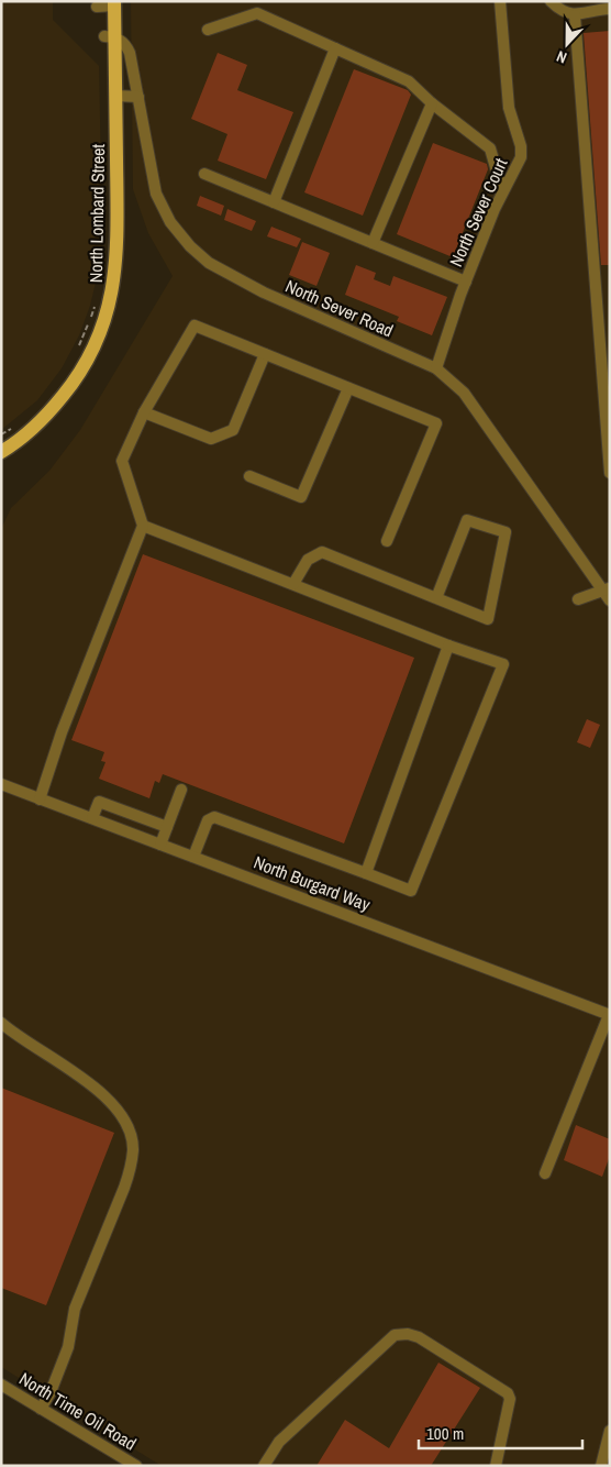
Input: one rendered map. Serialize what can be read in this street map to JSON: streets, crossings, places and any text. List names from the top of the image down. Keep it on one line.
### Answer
{"streets":{"main road":["North Lombard Street"],"street":["North Sever Court","North Sever Road","North Burgard Way","North Time Oil Road"]},"crossings":[["North Sever Court","North Sever Road"],["North Lombard Street","North Sever Road"]],"scale_bar":"100 m","north":"bottom"}
